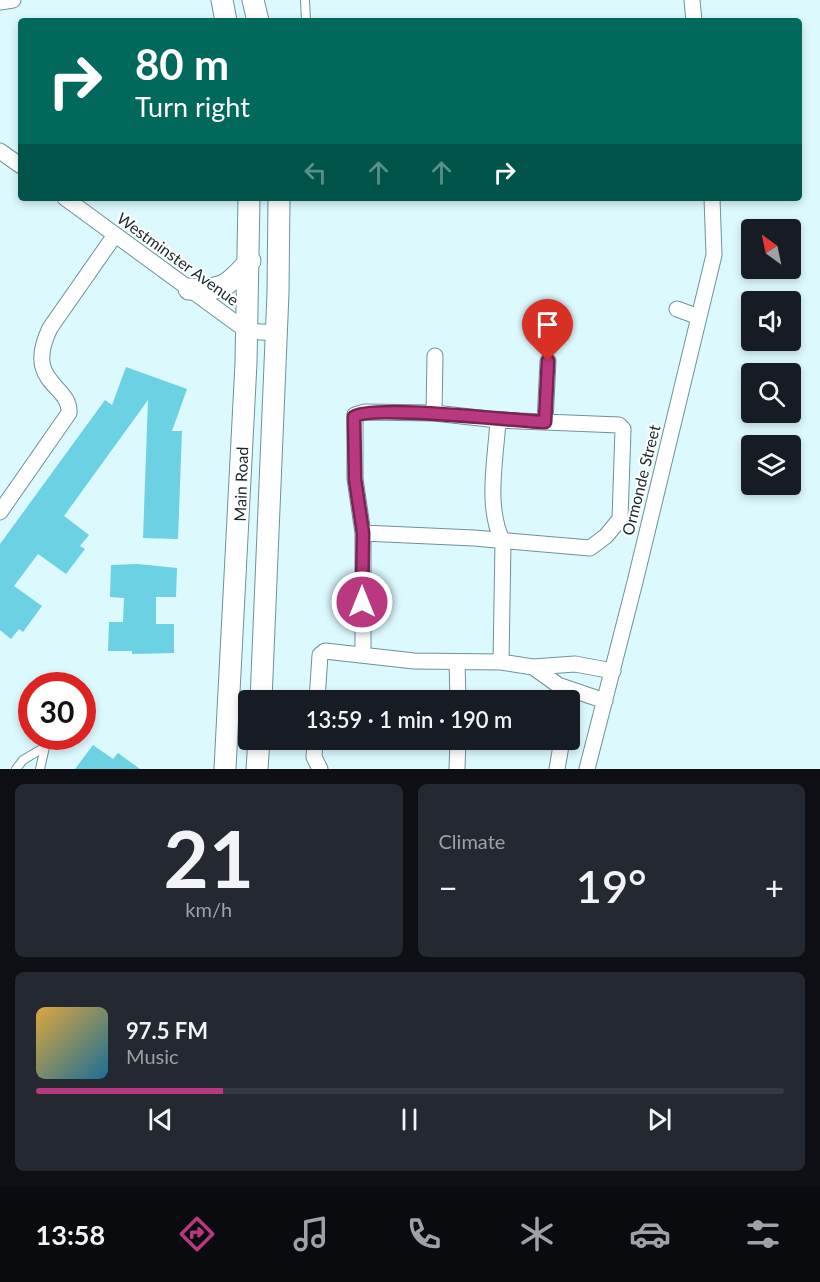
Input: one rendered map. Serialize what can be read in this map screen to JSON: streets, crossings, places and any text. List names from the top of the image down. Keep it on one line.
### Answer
{"streets":{"main road":["Main Road"],"street":["Westminster Avenue","Ormonde Street"]},"crossings":[["Westminster Avenue","Main Road"]],"north":"top left","page":{"turn":["80 m","Turn right"],"limit":"30","trip":"13:59 · 1 min · 190 m","tile":[["21","km/h"],"Climate"],"heat":["−","19°","+"],"song":["97.5 FM","Music"],"tabs":"13:58"}}
